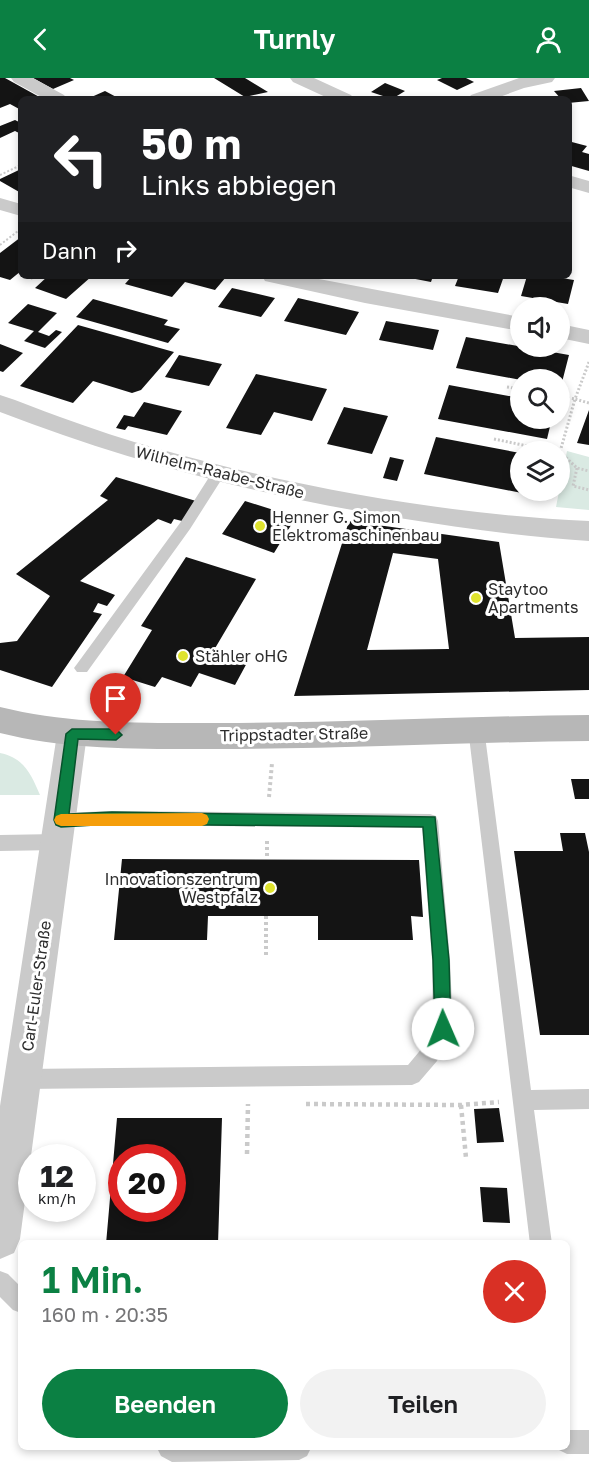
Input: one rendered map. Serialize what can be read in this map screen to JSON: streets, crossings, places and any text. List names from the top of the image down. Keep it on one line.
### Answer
{"streets":{"main road":["Trippstadter Straße"],"street":["Wilhelm-Raabe-Straße","Carl-Euler-Straße"]},"crossings":[["Trippstadter Straße","Carl-Euler-Straße"]],"places":["Henner G. Simon Elektromaschinenbau","Staytoo Apartments","Stähler oHG","Innovationszentrum Westpfalz"],"page":{"header":"Turnly","turn":["50 m","Links abbiegen"],"then":"Dann","speed":"12 km/h","limit":"20","heading":["1 Min.","160 m · 20:35"],"buttons":["Beenden","Teilen"]}}
